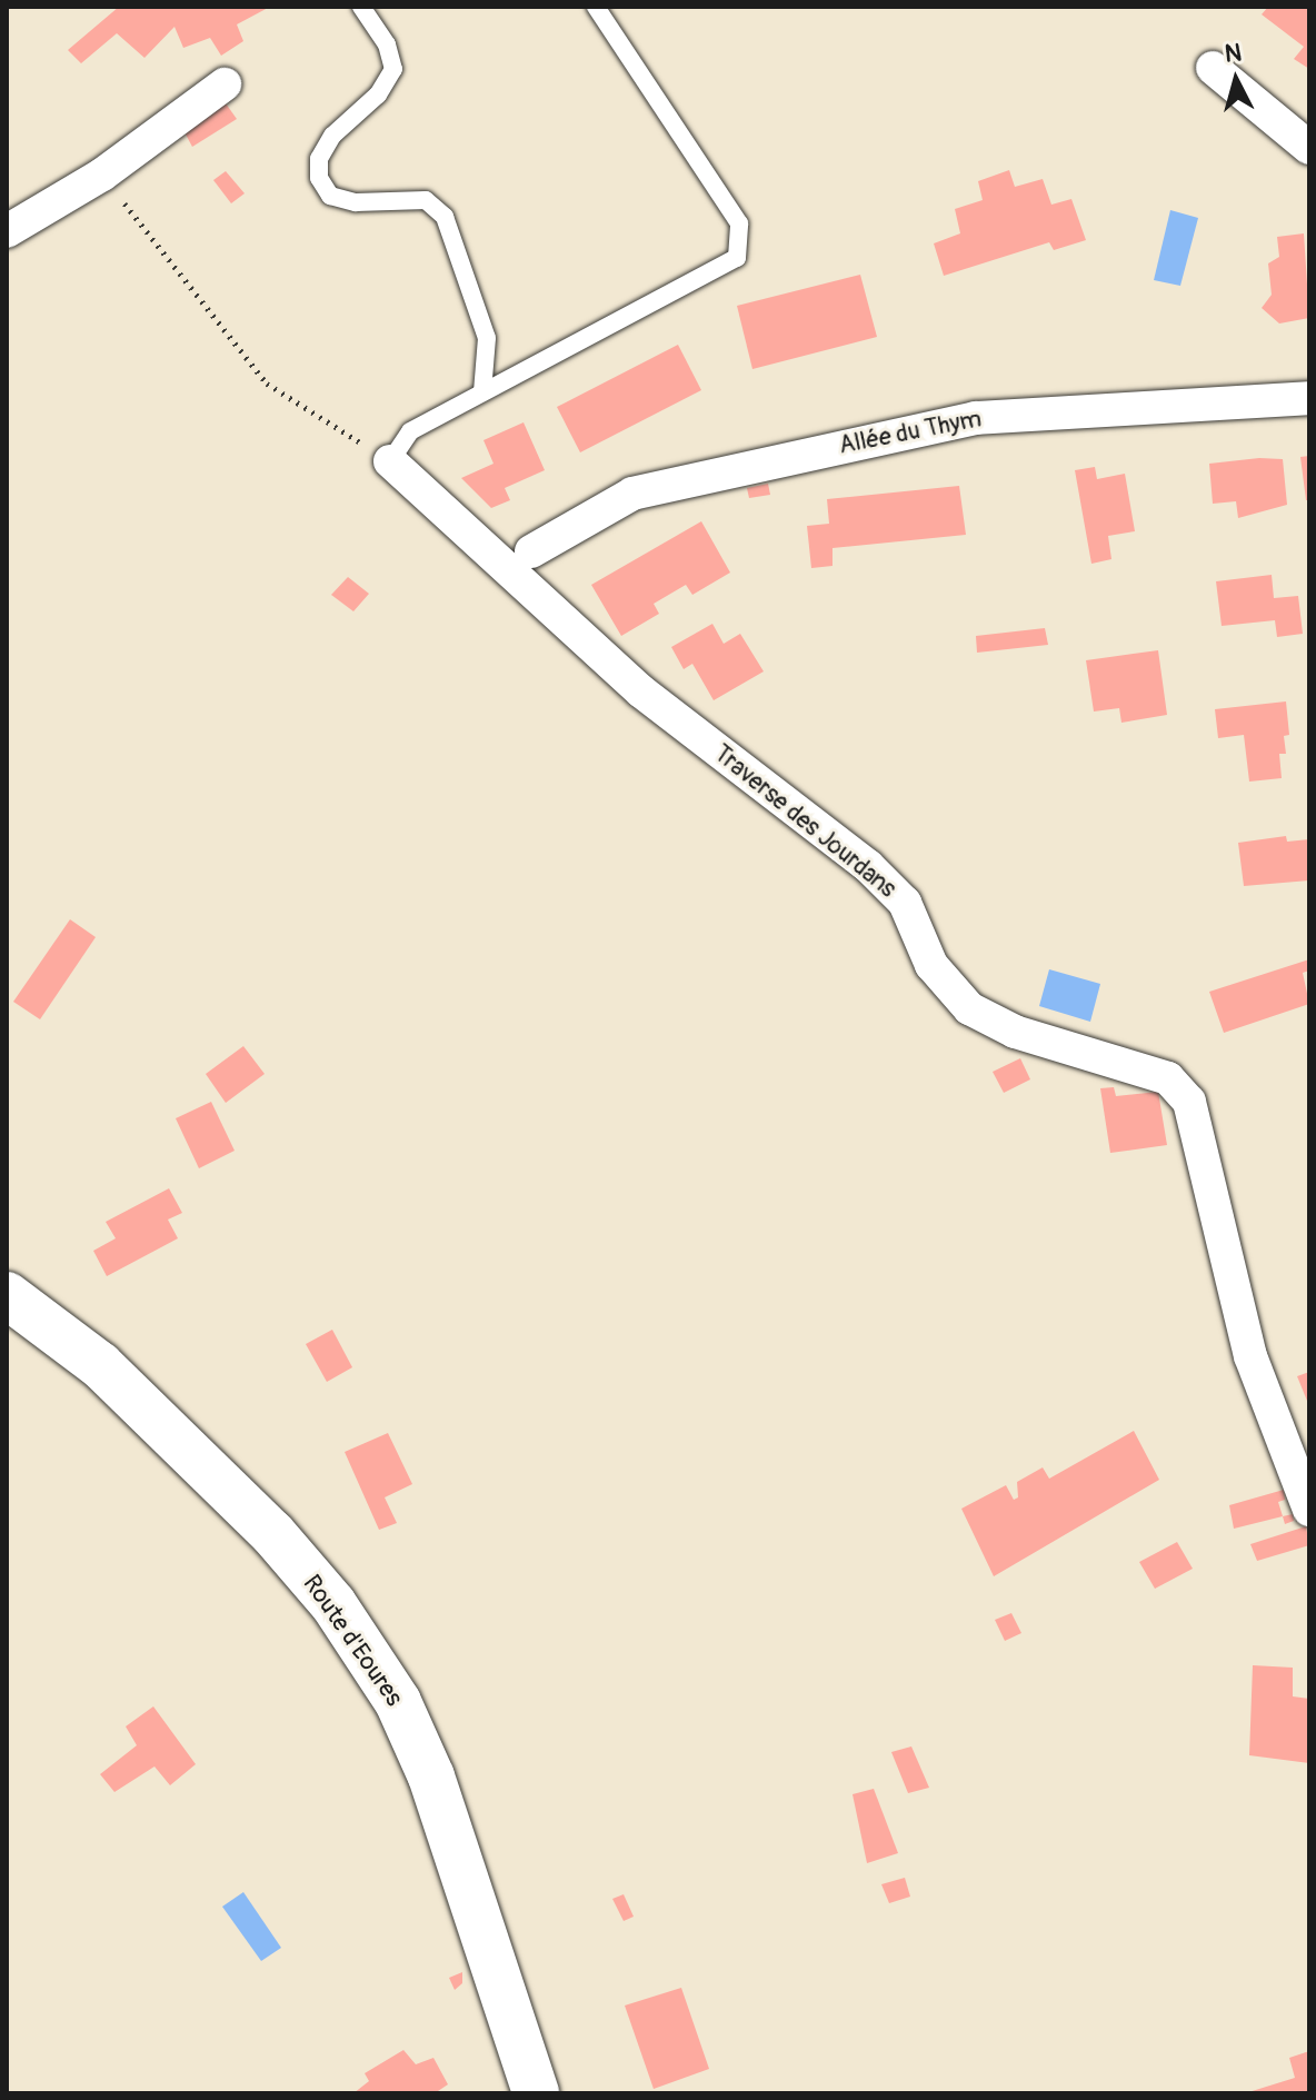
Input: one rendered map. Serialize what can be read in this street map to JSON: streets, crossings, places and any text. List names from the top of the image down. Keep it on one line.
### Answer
{"streets":{"street":["Allée du Thym","Traverse des Jourdans","Route d'Eoures"]},"north":"top"}
